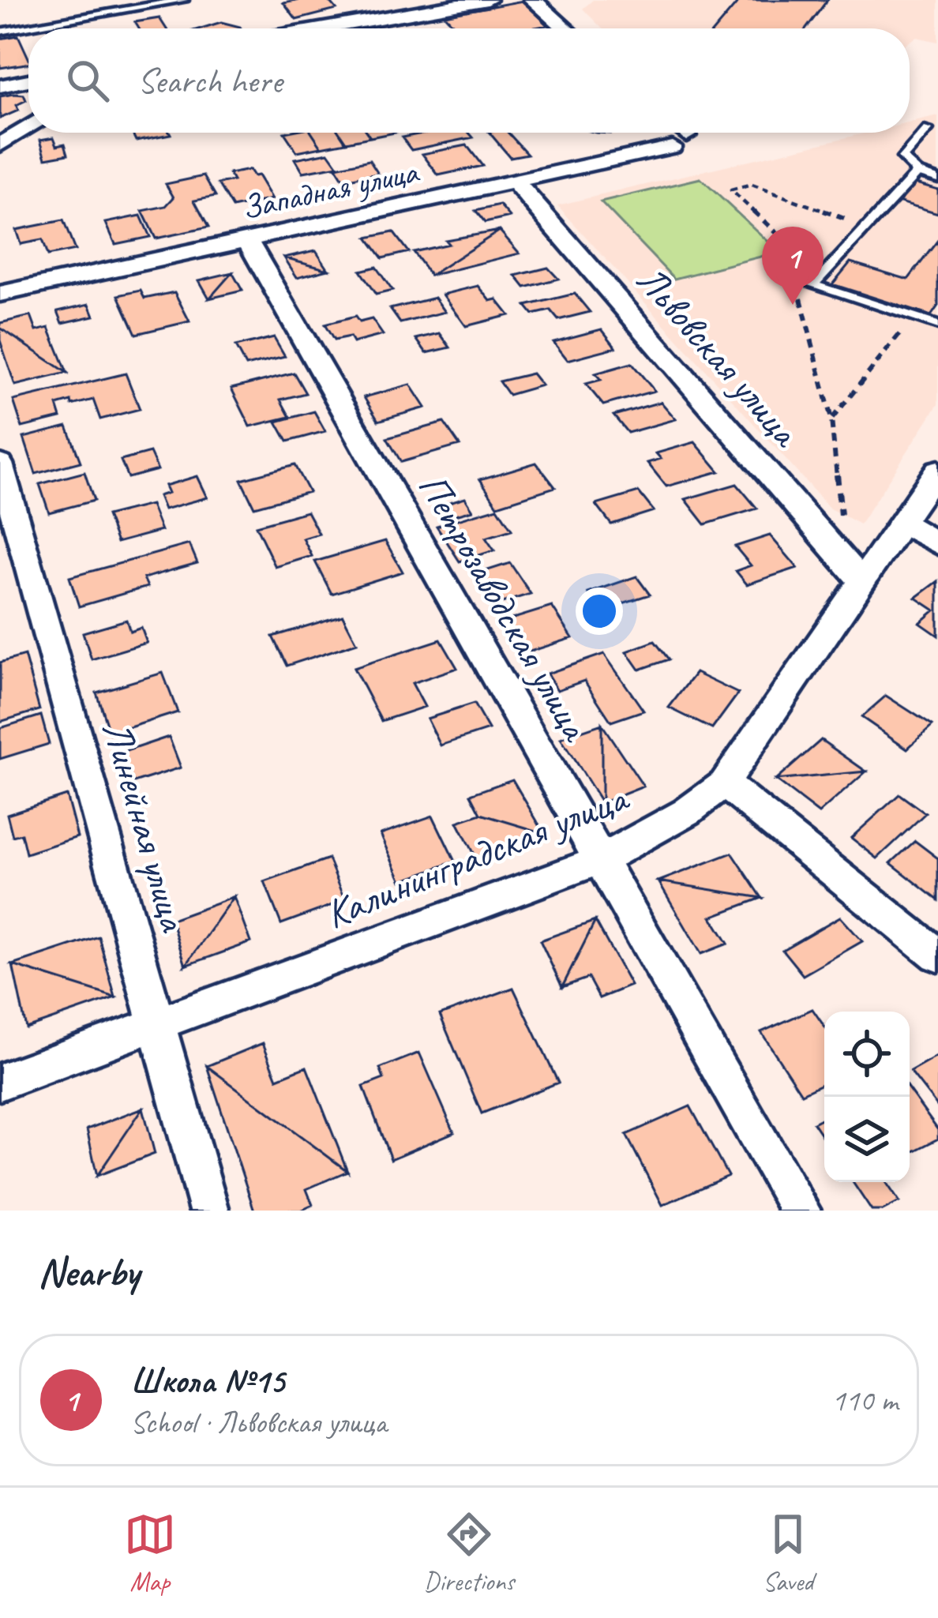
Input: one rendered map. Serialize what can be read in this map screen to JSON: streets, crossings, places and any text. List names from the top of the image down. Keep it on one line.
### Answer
{"streets":{"street":["Западная улица","Львовская улица","Петрозаводская улица","Линейная улица","Калининградская улица"]},"crossings":[["Западная улица","Львовская улица"],["Западная улица","Петрозаводская улица"],["Львовская улица","Калининградская улица"],["Петрозаводская улица","Калининградская улица"],["Линейная улица","Калининградская улица"]],"page":{"search":"Search here","pins":"1","heading":"Nearby","list":[{"mark":"1","name":"Школа №15","note":"School · Львовская улица","value":"110 m"}],"nav":["Map","Directions","Saved"]}}
